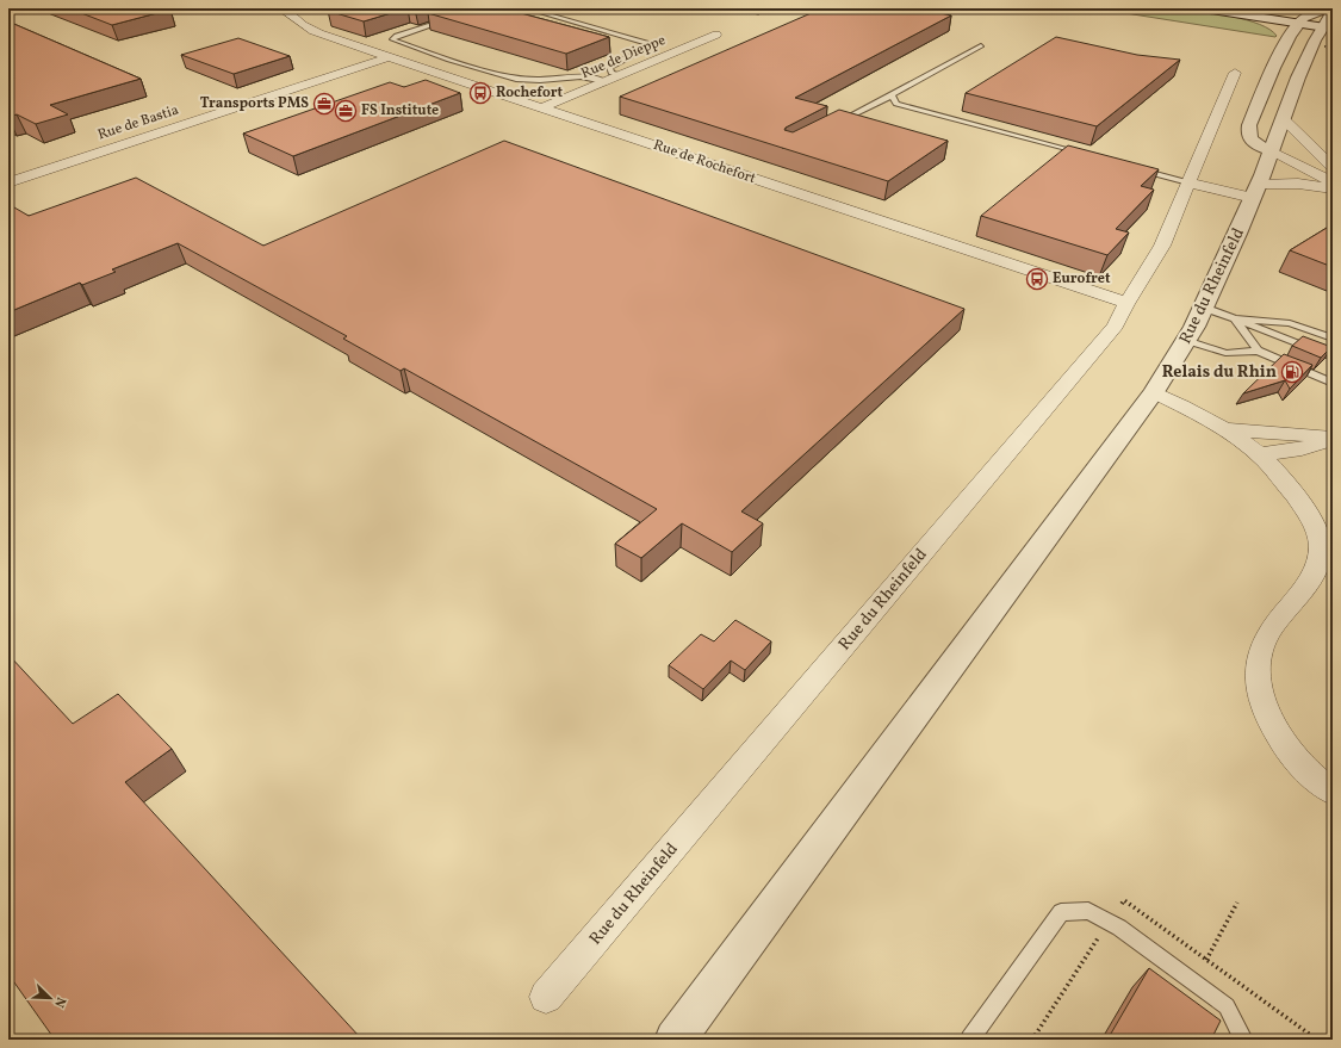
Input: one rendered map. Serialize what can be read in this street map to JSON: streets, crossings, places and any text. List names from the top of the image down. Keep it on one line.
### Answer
{"streets":{"street":["Rue de Dieppe","Rue de Bastia","Rue de Rochefort","Rue du Rheinfeld"]},"crossings":[["Rue de Dieppe","Rue de Rochefort"],["Rue de Bastia","Rue de Rochefort"],["Rue de Rochefort","Rue du Rheinfeld"]],"places":{"bus stop":["Rochefort","Eurofret"],"office":["Transports PMS","FS Institute"],"fuel station":["Relais du Rhin"]},"north":"bottom right"}
